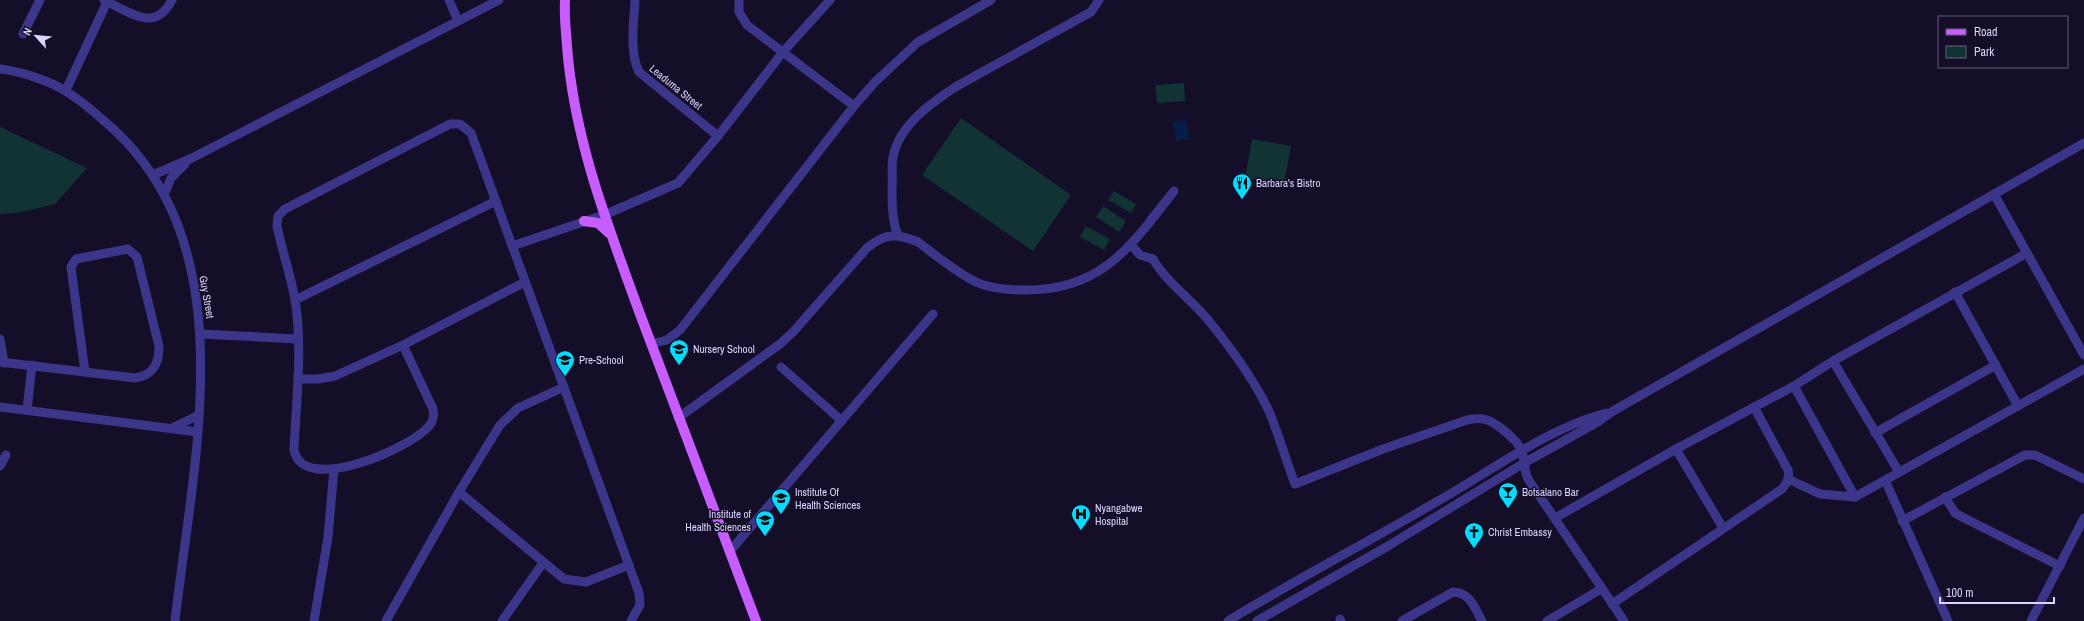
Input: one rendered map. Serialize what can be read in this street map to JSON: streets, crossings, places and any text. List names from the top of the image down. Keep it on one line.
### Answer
{"streets":{"street":["Leaduma Street","Guy Street"]},"places":{"restaurant":["Barbara's Bistro"],"school or university":["Nursery School","Pre-School","Institute Of Health Sciences","Institute of Health Sciences"],"bar":["Botsalano Bar"],"hospital":["Nyangabwe Hospital"],"church":["Christ Embassy"]},"legend":["Road","Park"],"scale_bar":"100 m","north":"top left"}
